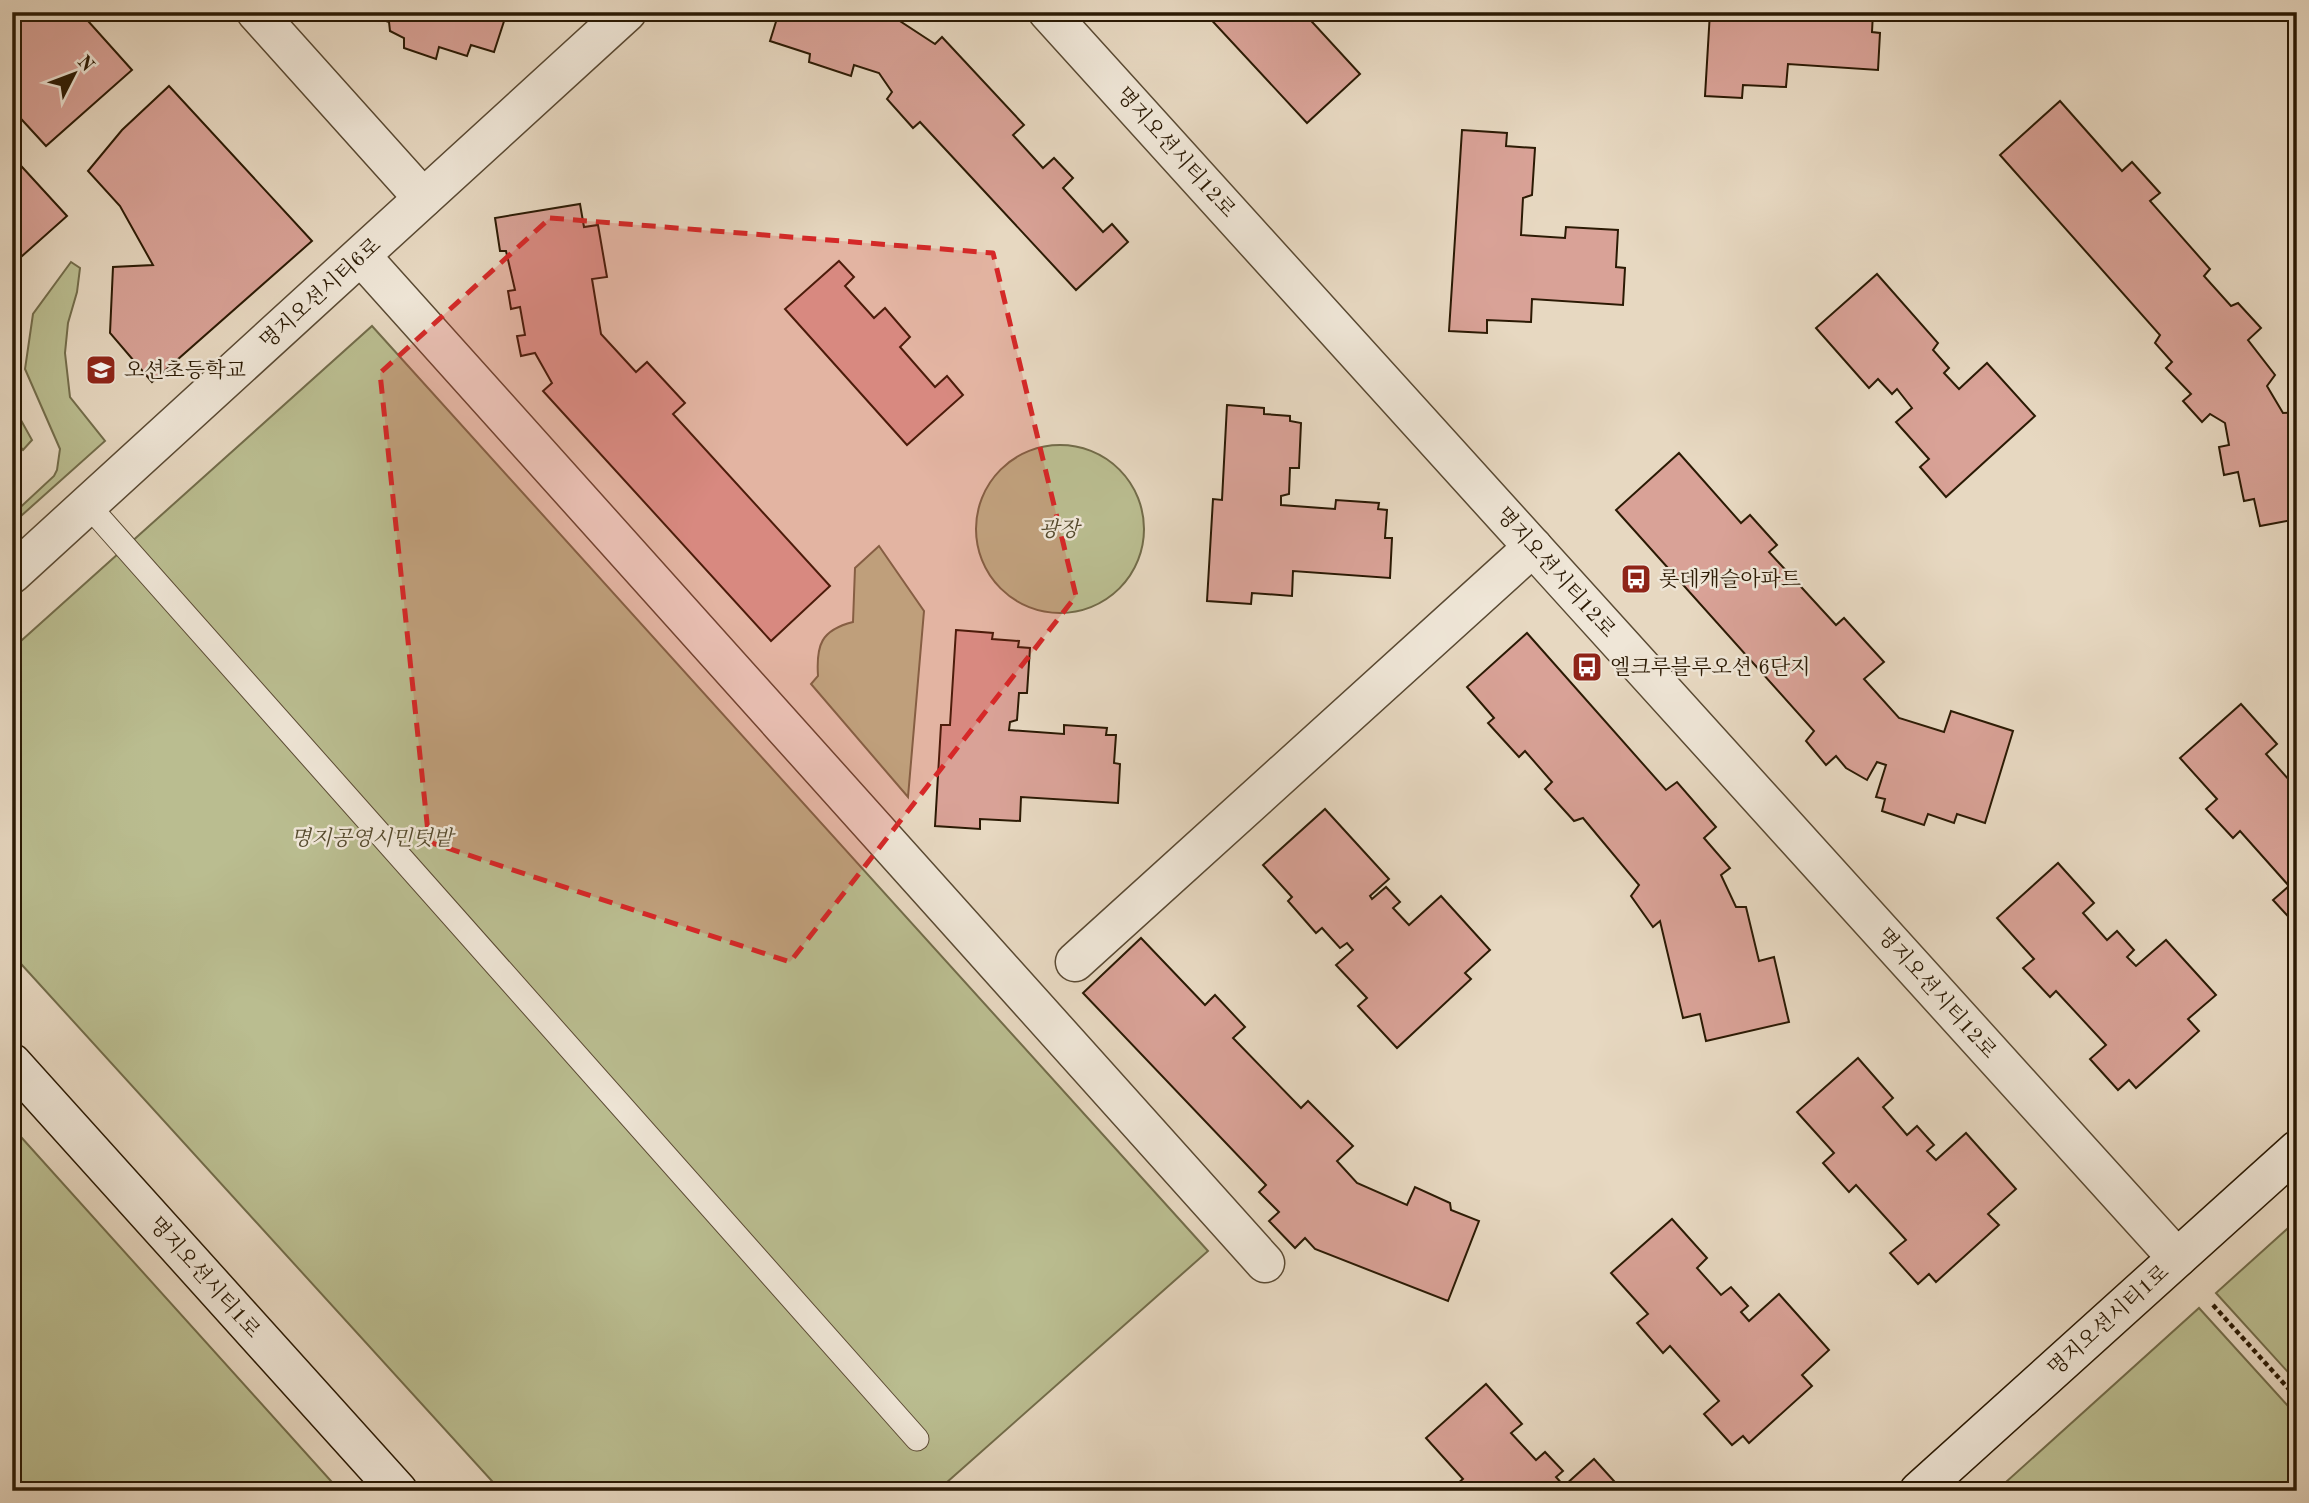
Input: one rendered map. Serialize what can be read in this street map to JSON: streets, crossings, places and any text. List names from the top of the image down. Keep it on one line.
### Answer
{"streets":{"street":["명지오션시티12로","명지오션시티6로","명지오션시티1로"]},"crossings":[["명지오션시티12로","명지오션시티1로"]],"parks":["광장","명지공영시민텃밭"],"places":{"school or university":["오션초등학교"],"bus stop":["롯데캐슬아파트","엘크루블루오션 6단지"]},"north":"top right"}
